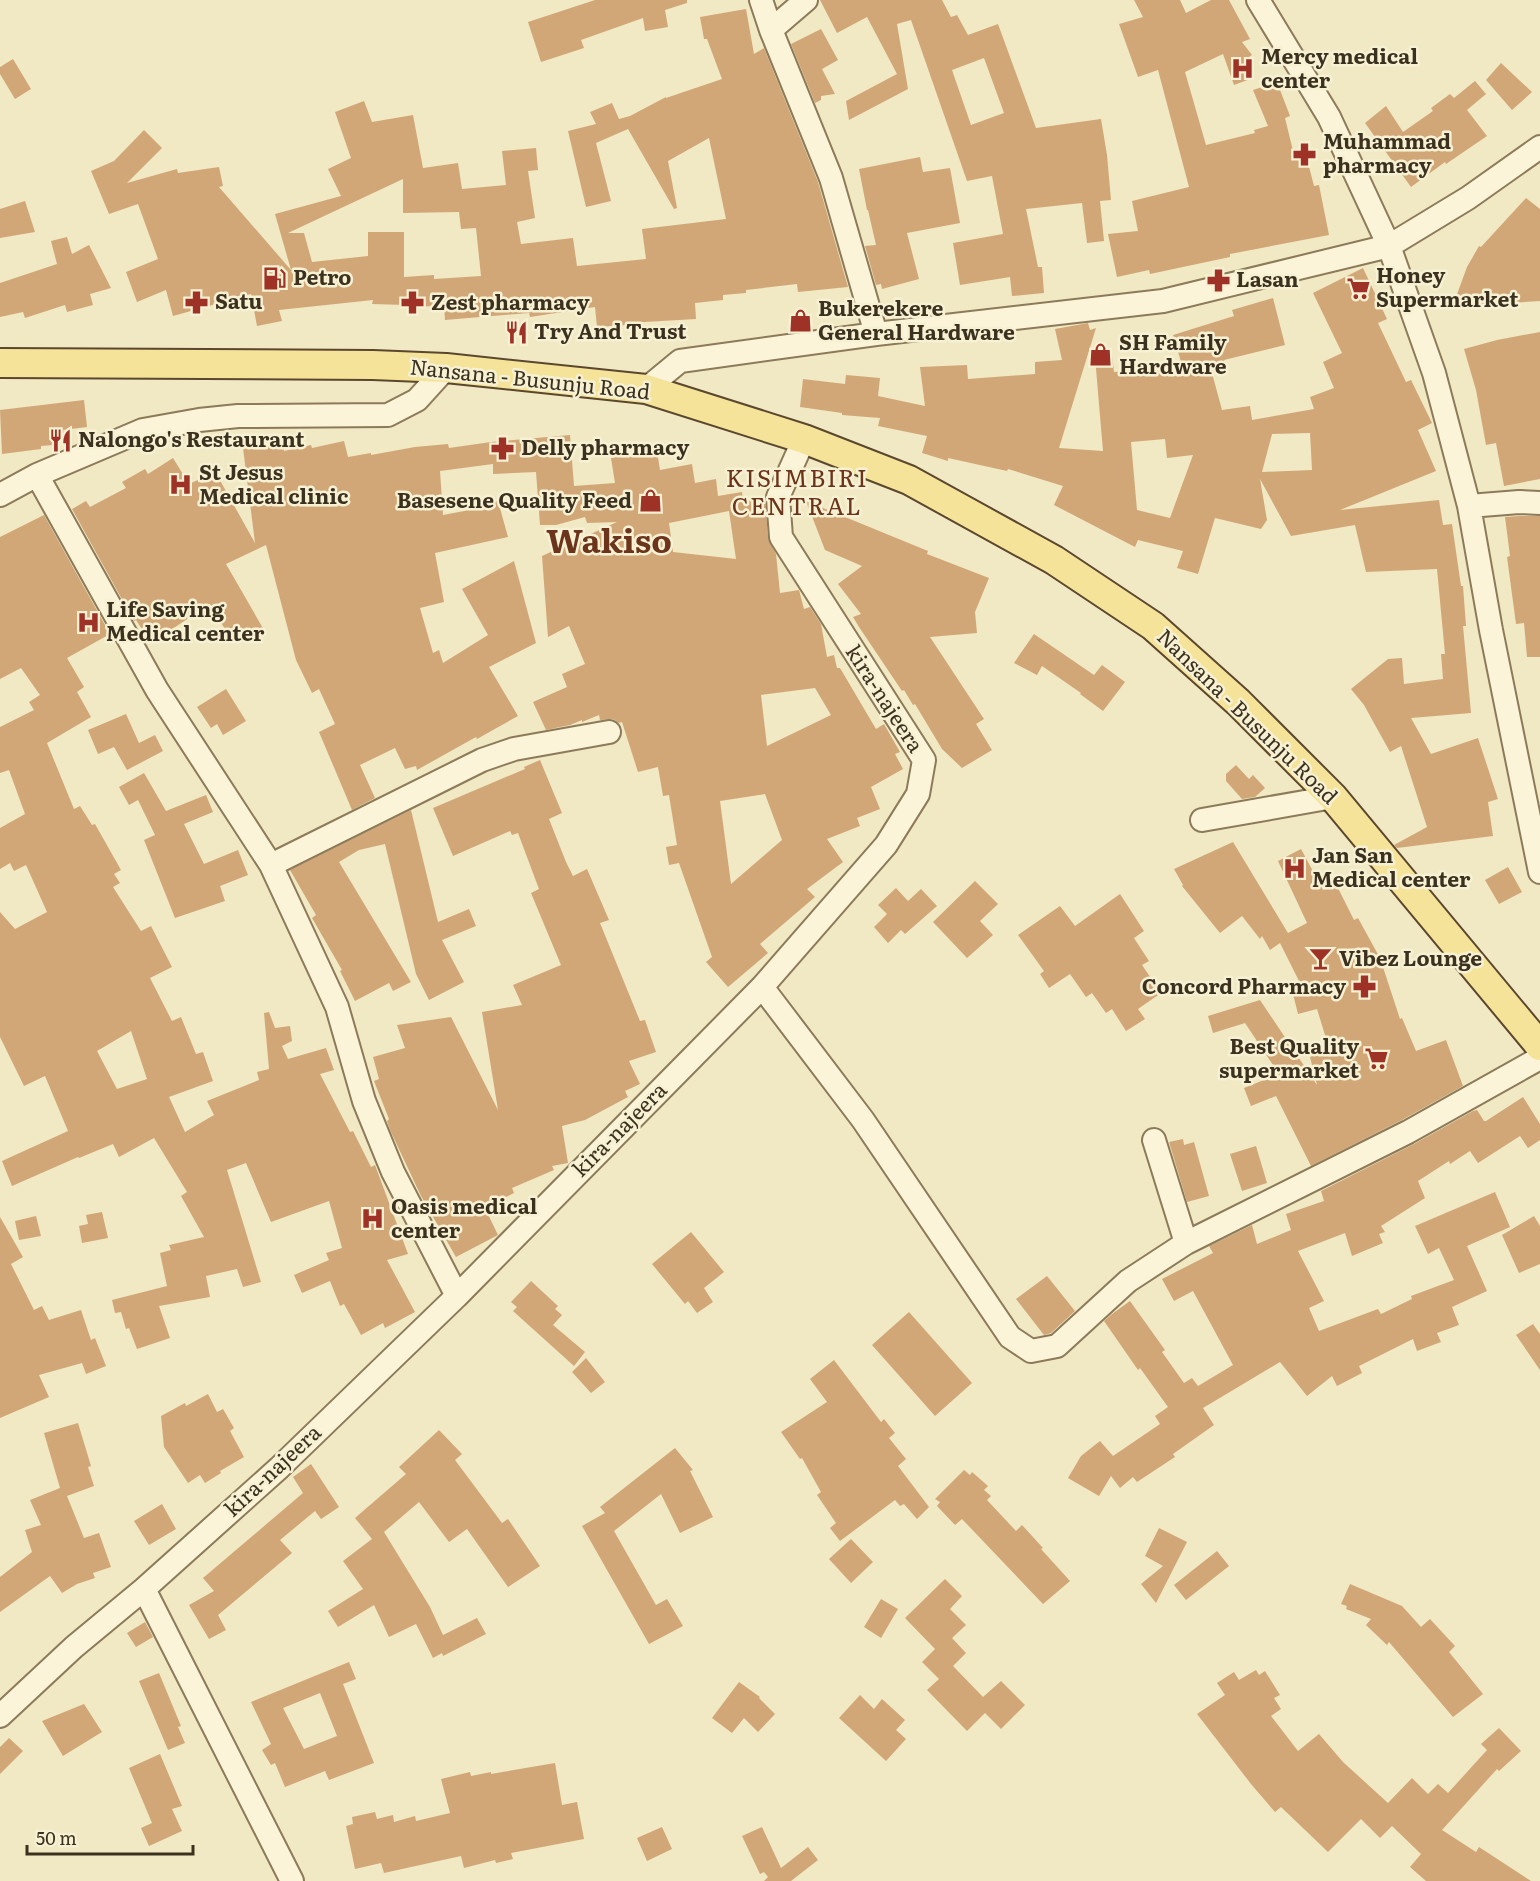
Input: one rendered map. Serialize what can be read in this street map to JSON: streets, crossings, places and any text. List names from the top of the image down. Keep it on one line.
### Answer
{"streets":{"main road":["Nansana - Busunju Road"],"street":["kira-najeera"]},"crossings":[["Nansana - Busunju Road","kira-najeera"]],"districts":["KISIMBIRI CENTRAL","Wakiso"],"places":{"hospital":["Mercy medical center","St Jesus Medical clinic","Life Saving Medical center","Jan San Medical center","Oasis medical center"],"pharmacy":["Muhammad pharmacy","Lasan","Satu","Zest pharmacy","Delly pharmacy","Concord Pharmacy"],"fuel station":["Petro"],"supermarket":["Honey Supermarket","Best Quality supermarket"],"shop":["Bukerekere General Hardware","SH Family Hardware","Basesene Quality Feed"],"restaurant":["Try And Trust","Nalongo's Restaurant"],"bar":["Vibez Lounge"]},"scale_bar":"50 m"}
